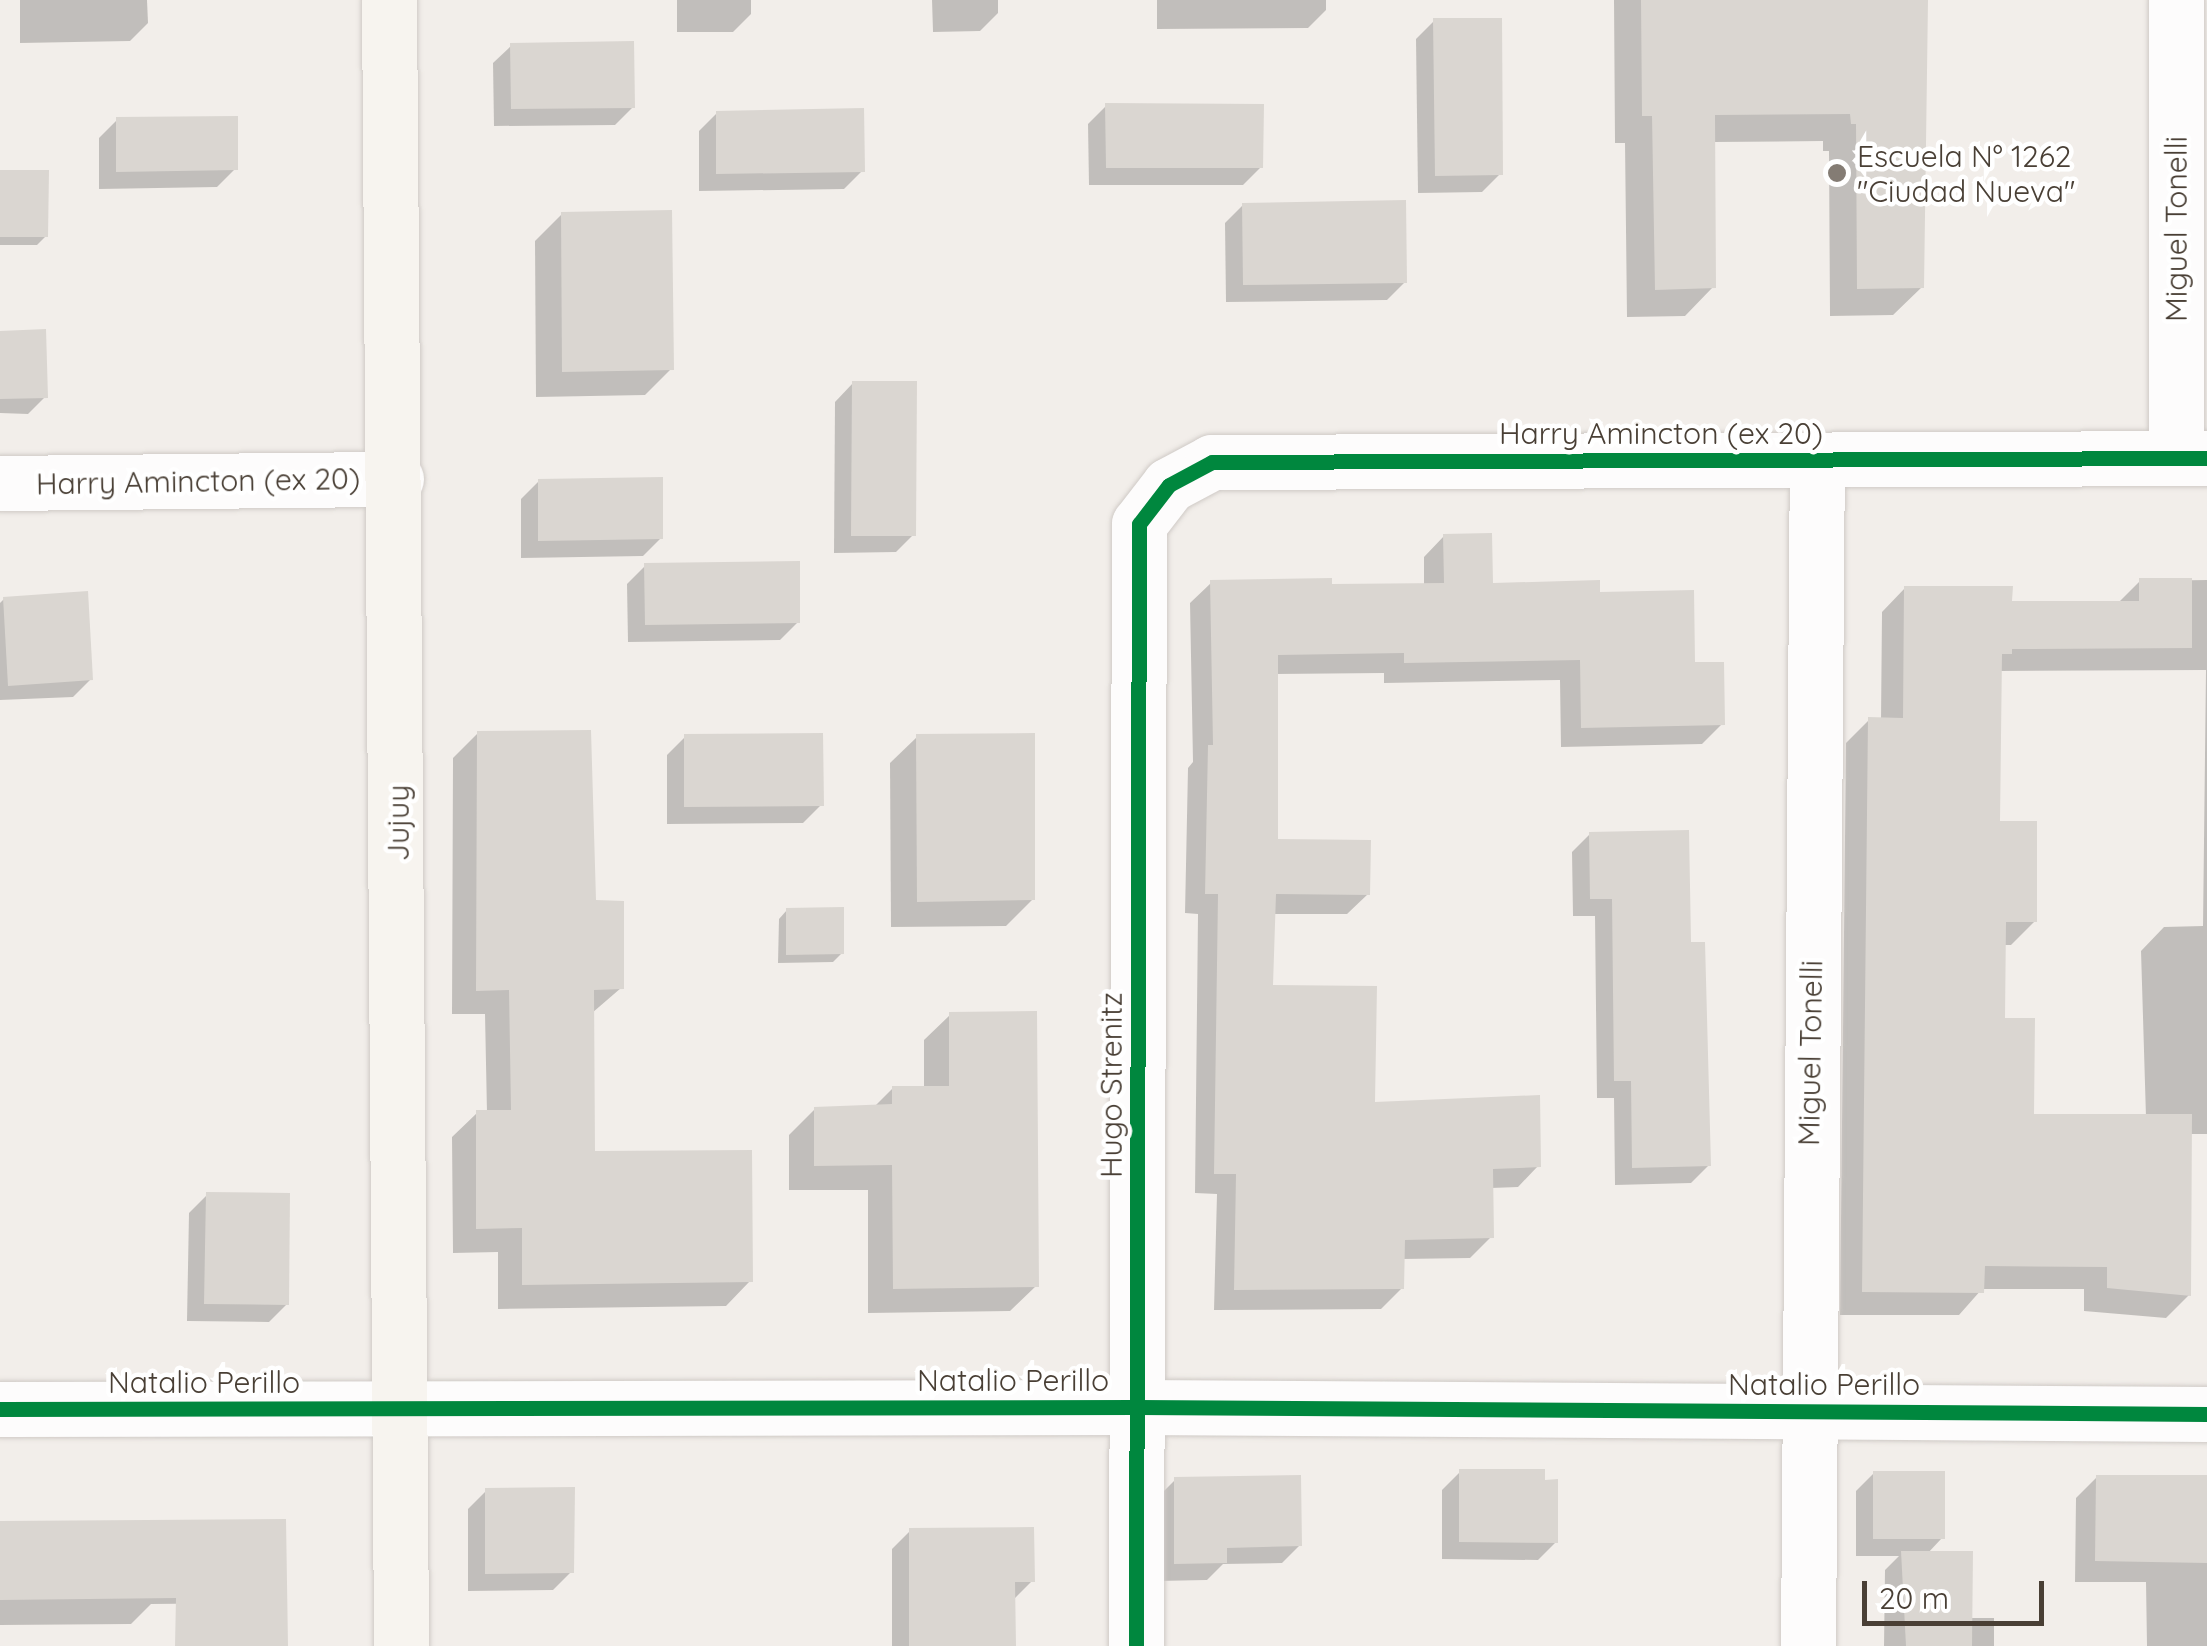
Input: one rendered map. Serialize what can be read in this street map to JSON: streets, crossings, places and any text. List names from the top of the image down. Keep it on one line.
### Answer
{"streets":{"main road":["Jujuy"],"street":["Miguel Tonelli","Harry Amincton (ex 20)","Hugo Strenitz","Natalio Perillo"]},"crossings":[["Miguel Tonelli","Harry Amincton (ex 20)"],["Miguel Tonelli","Natalio Perillo"],["Harry Amincton (ex 20)","Jujuy"],["Harry Amincton (ex 20)","Hugo Strenitz"],["Jujuy","Natalio Perillo"],["Hugo Strenitz","Natalio Perillo"]],"places":["Escuela N° 1262 \"Ciudad Nueva\""],"scale_bar":"20 m"}
